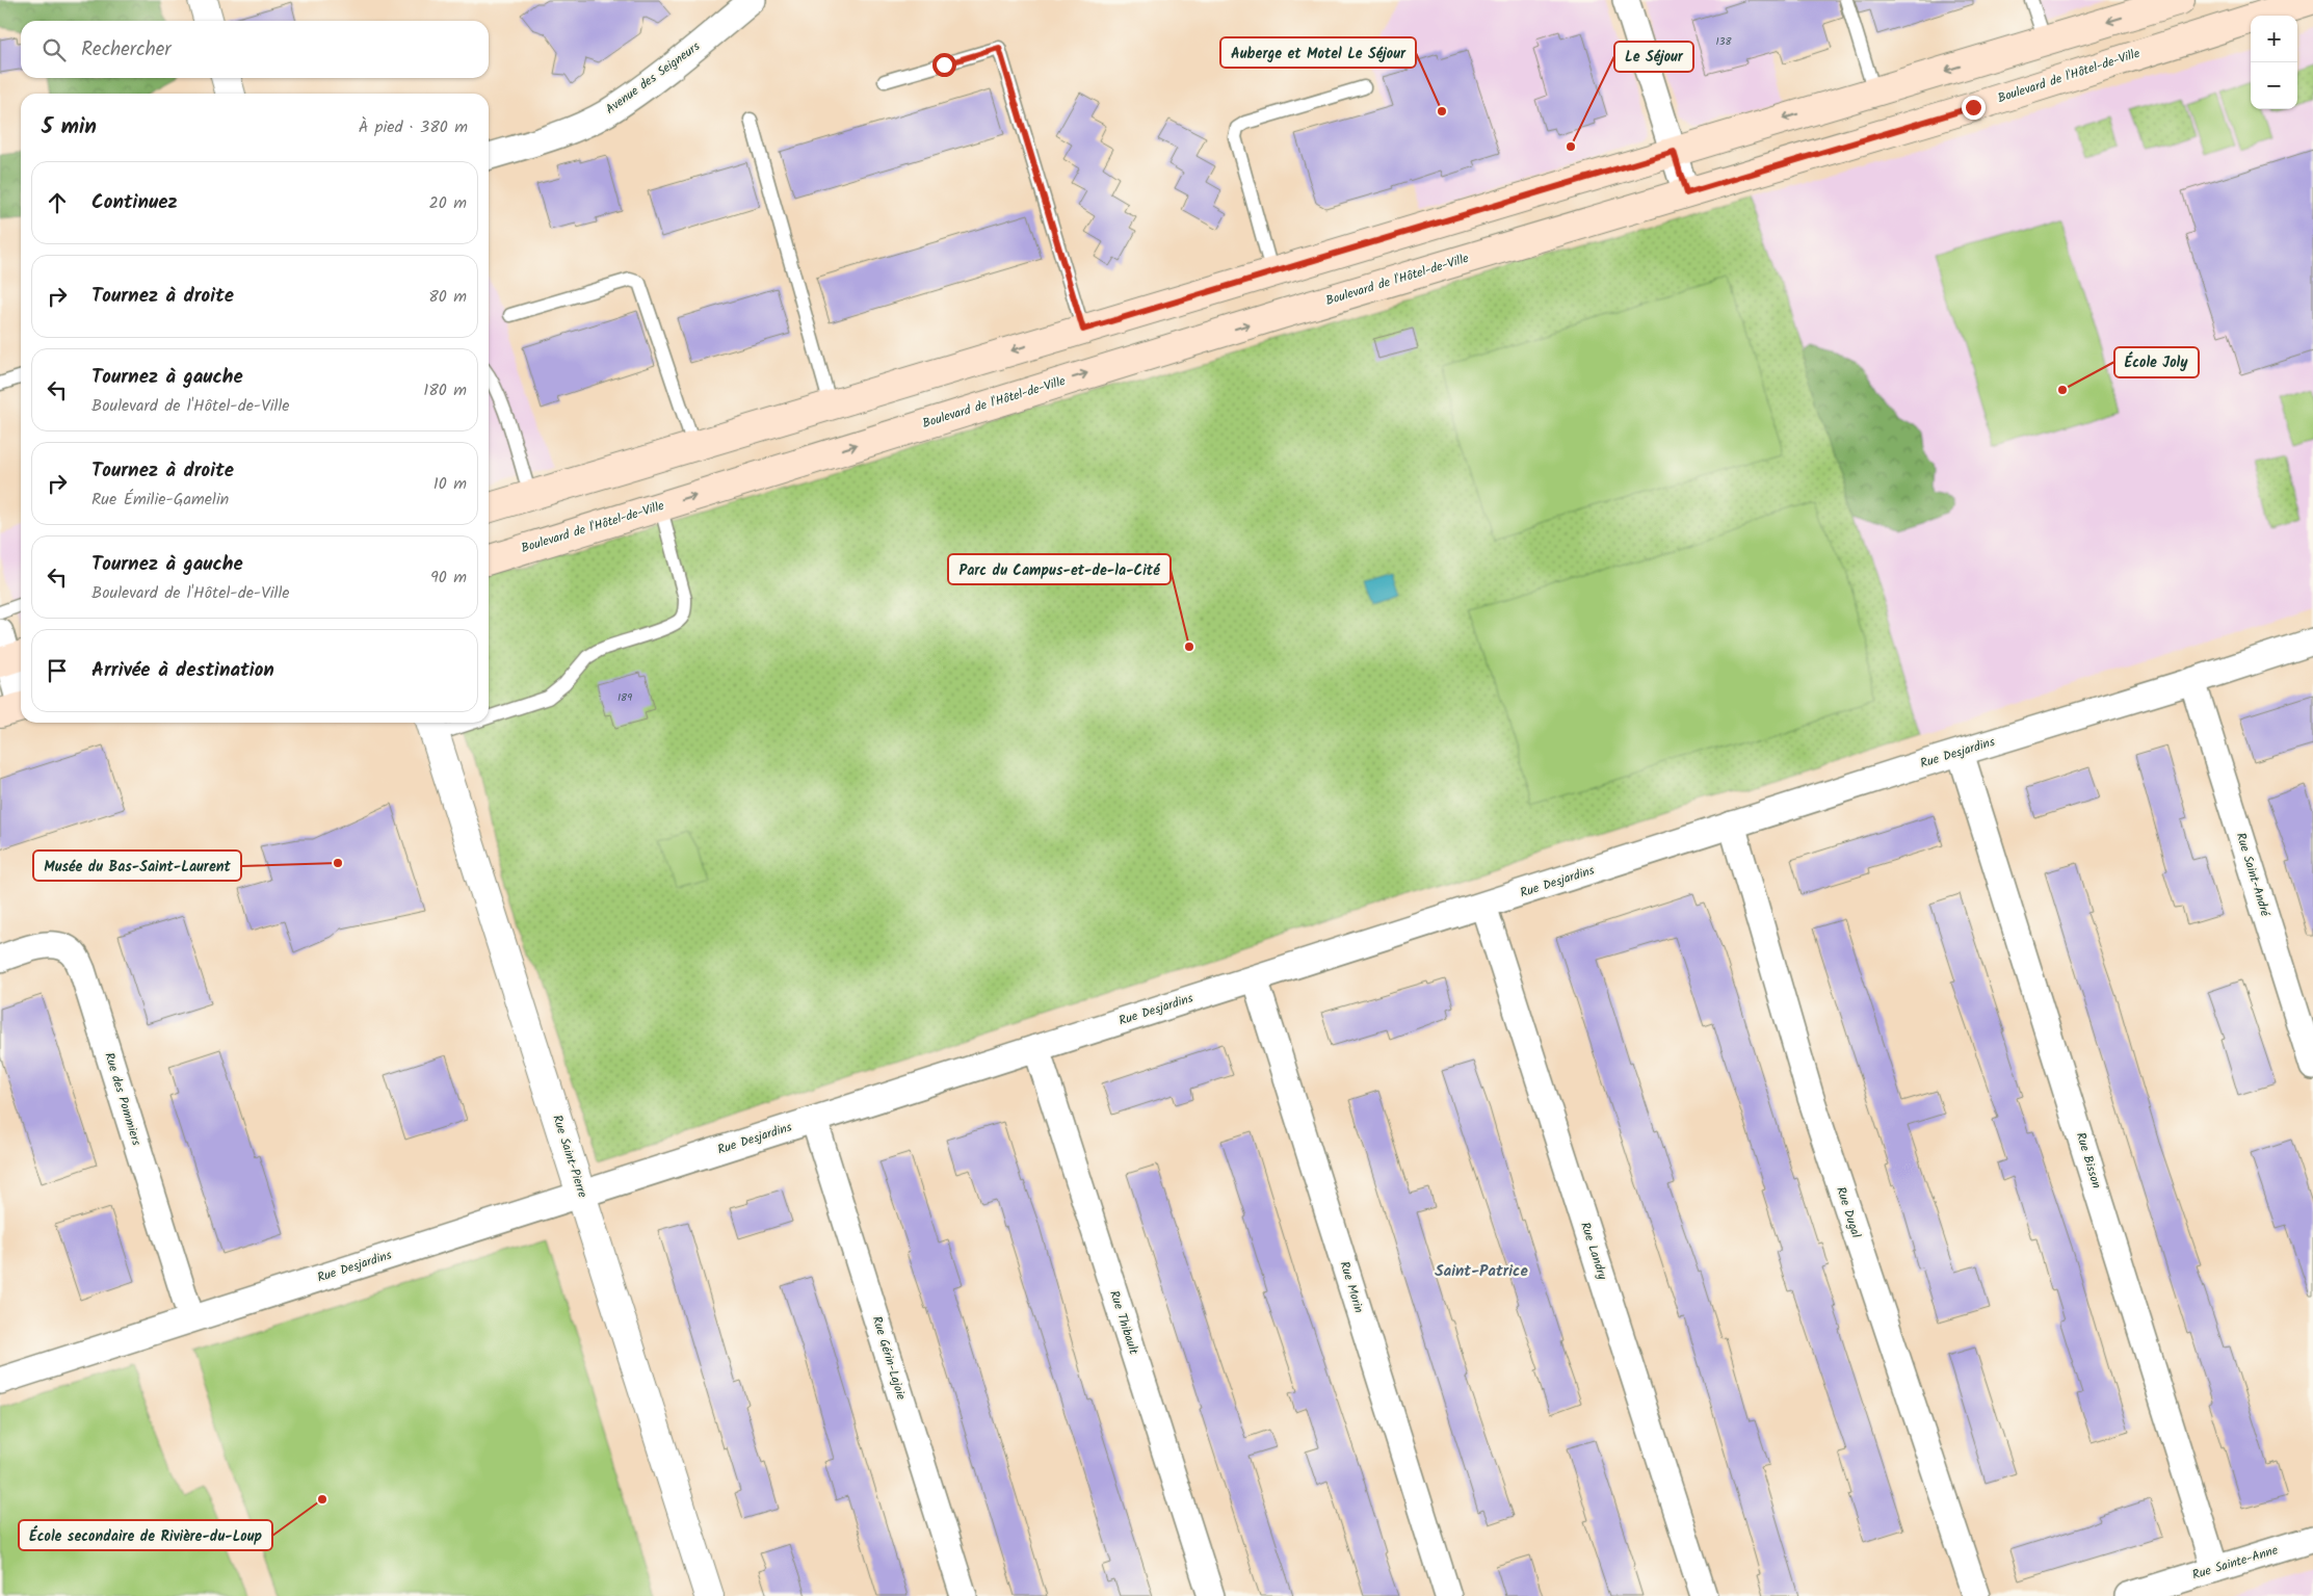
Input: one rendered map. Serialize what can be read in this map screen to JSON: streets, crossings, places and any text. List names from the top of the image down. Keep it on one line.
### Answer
{"streets":{"main road":["Boulevard de l'Hôtel-de-Ville"],"street":["Avenue des Seigneurs","Rue Desjardins","Rue Saint-André","Rue des Pommiers","Rue Saint-Pierre","Rue Bisson","Rue Dugal","Rue Landry","Rue Morin","Rue Thibault","Rue Gérin-Lajoie","Rue Sainte-Anne"]},"crossings":[["Rue Desjardins","Rue Saint-André"],["Rue Desjardins","Rue des Pommiers"],["Rue Desjardins","Rue Saint-Pierre"],["Rue Desjardins","Rue Bisson"],["Rue Desjardins","Rue Dugal"],["Rue Desjardins","Rue Landry"],["Rue Desjardins","Rue Morin"],["Rue Desjardins","Rue Thibault"],["Rue Desjardins","Rue Gérin-Lajoie"],["Rue Bisson","Rue Sainte-Anne"]],"districts":["Saint-Patrice"],"places":["Auberge et Motel Le Séjour","Le Séjour","École Joly","Parc du Campus-et-de-la-Cité","Musée du Bas-Saint-Laurent","École secondaire de Rivière-du-Loup"],"house_numbers":["138","189"],"page":{"map_buttons":["+","−"],"search":"Rechercher","heading":["5 min","À pied · 380 m"],"list":[["Continuez","20 m"],["Tournez à droite","80 m"],["Tournez à gauche","Boulevard de l'Hôtel-de-Ville","180 m"],["Tournez à droite","Rue Émilie-Gamelin","10 m"],["Tournez à gauche","Boulevard de l'Hôtel-de-Ville","90 m"],"Arrivée à destination"]}}
